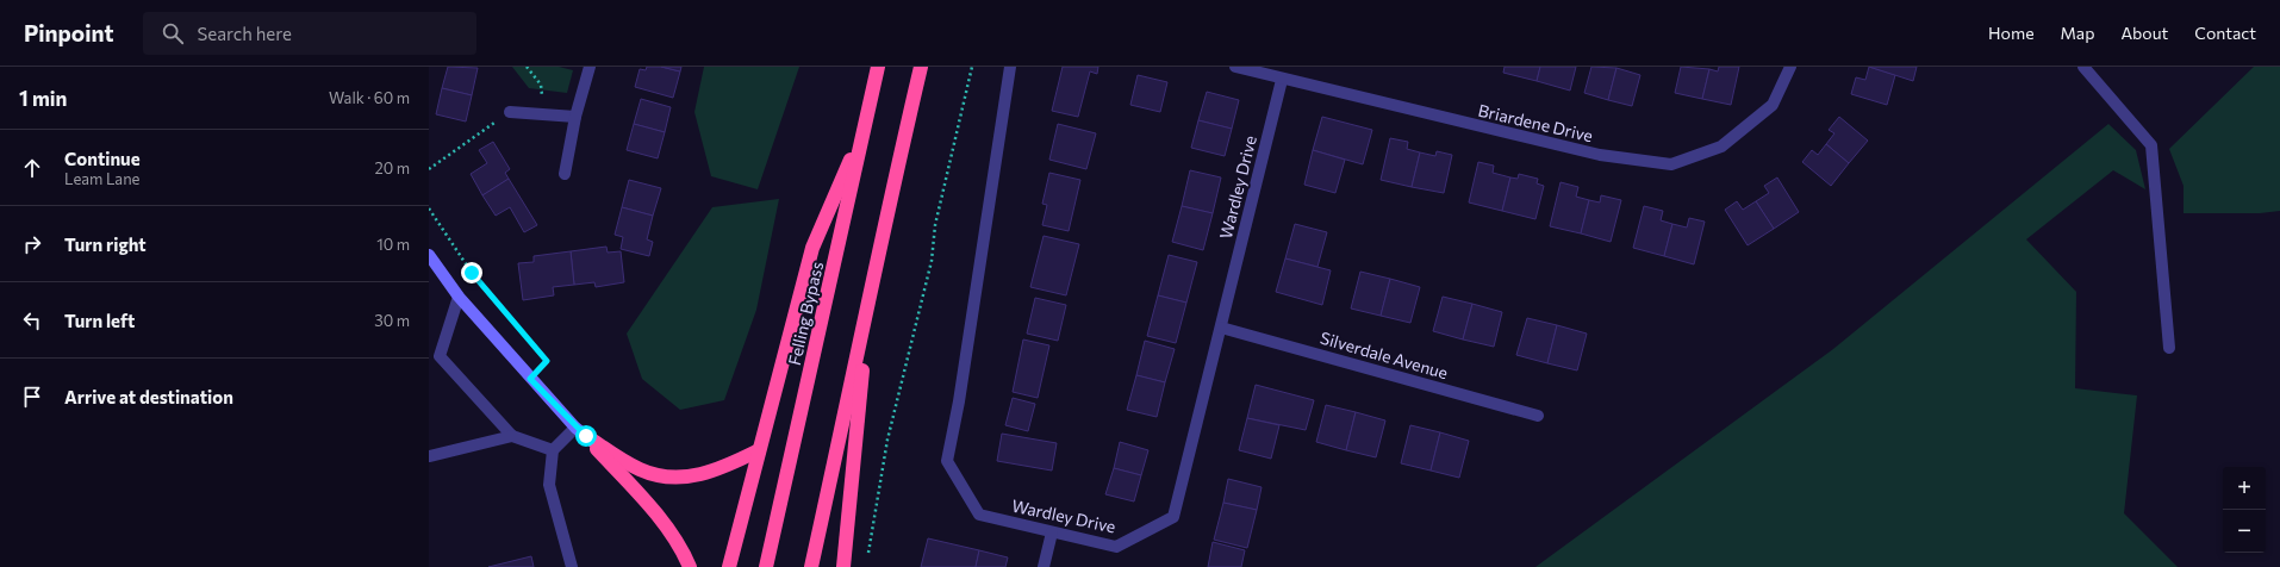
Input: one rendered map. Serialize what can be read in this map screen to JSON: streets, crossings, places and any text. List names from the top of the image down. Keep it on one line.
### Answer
{"streets":{"highway":["Felling Bypass"],"street":["Briardene Drive","Wardley Drive","Silverdale Avenue"]},"crossings":[["Briardene Drive","Wardley Drive"],["Wardley Drive","Silverdale Avenue"]],"page":{"header":"Pinpoint","search":"Search here","nav":["Home","Map","About","Contact"],"heading":["1 min","Walk · 60 m"],"list":[["Continue","Leam Lane","20 m"],["Turn right","10 m"],["Turn left","30 m"],"Arrive at destination"],"map_buttons":["+","−"]}}
